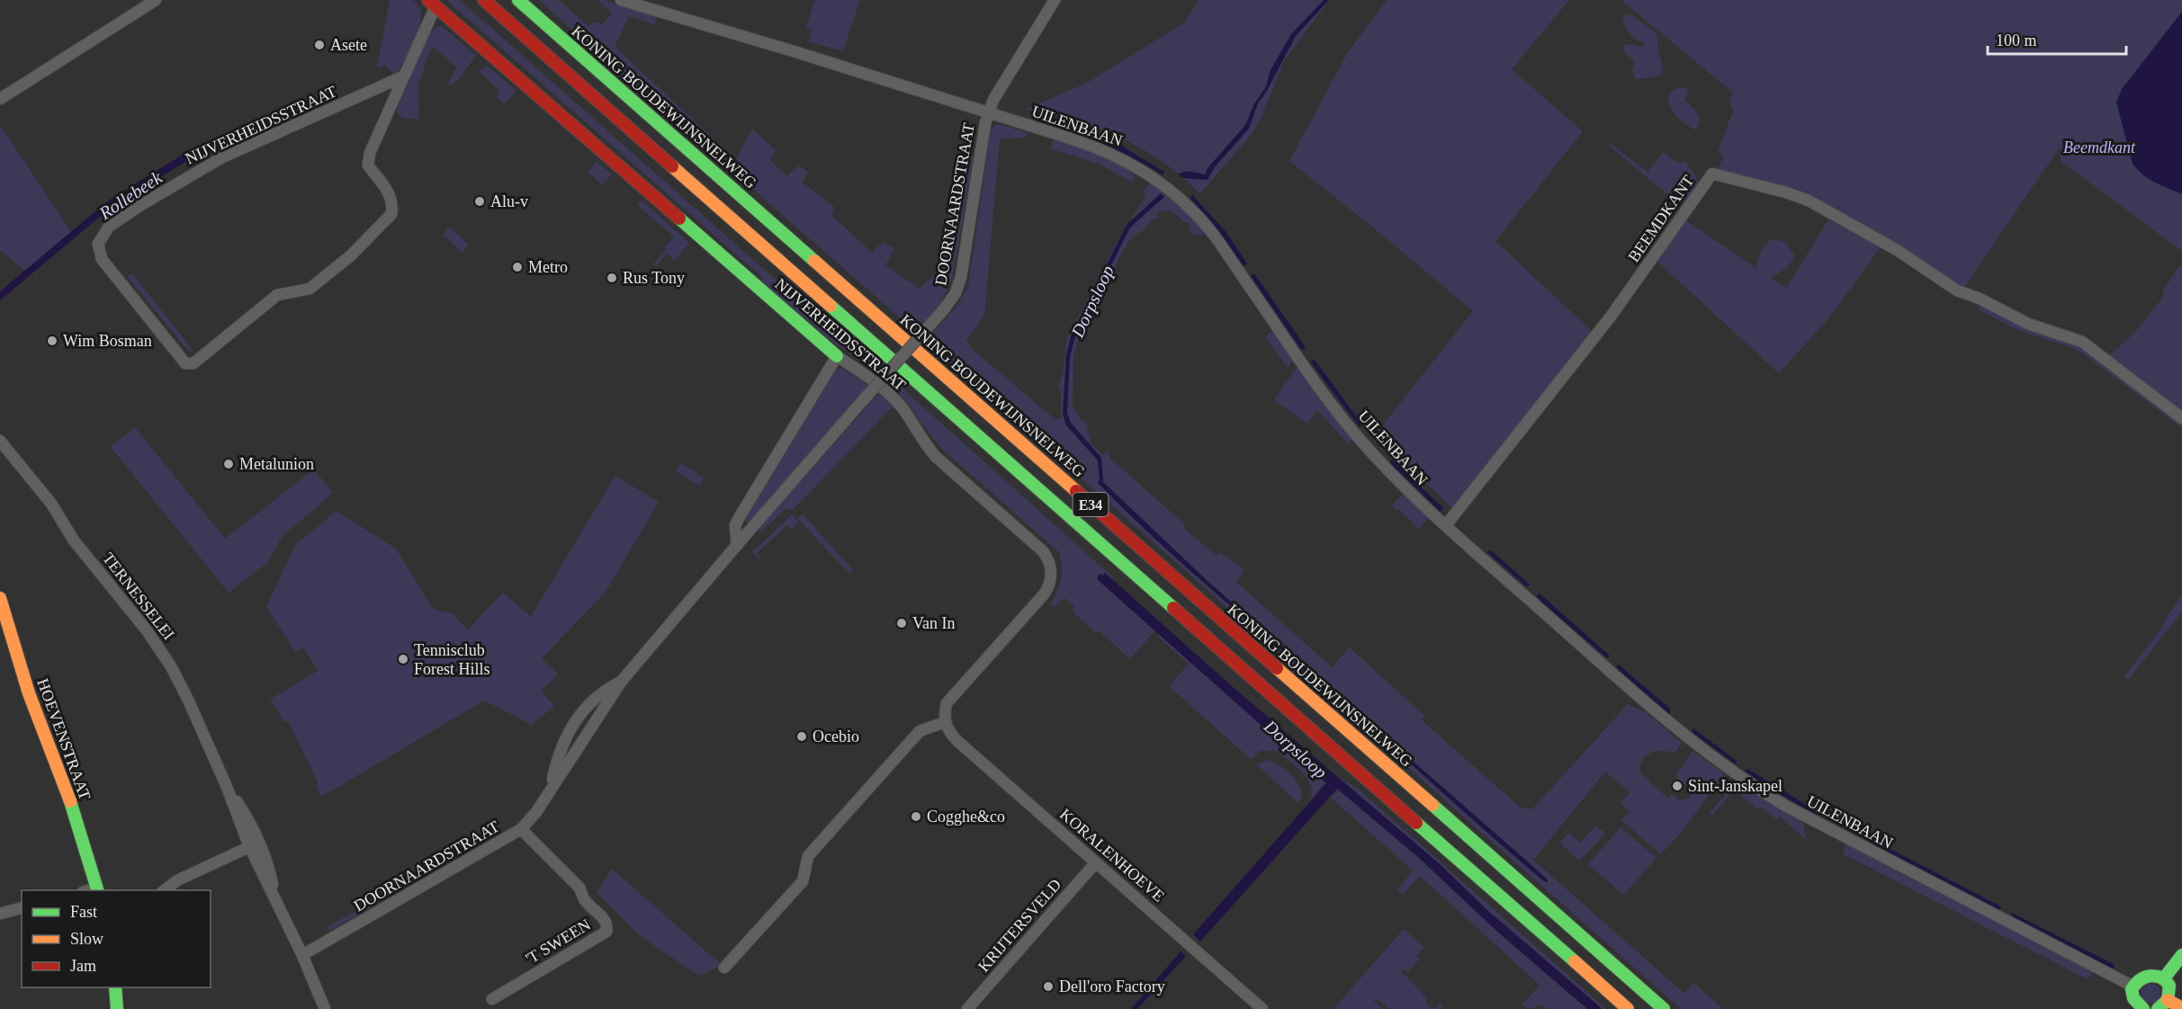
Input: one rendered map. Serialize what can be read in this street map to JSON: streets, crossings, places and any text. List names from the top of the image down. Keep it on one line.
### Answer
{"streets":{"main road":["KONING BOUDEWIJNSNELWEG","NIJVERHEIDSSTRAAT","E34","HOEVENSTRAAT"],"street":["UILENBAAN","DOORNAARDSTRAAT","BEEMDKANT","TERNESSELEI","KORALENHOEVE","KRIJTERSVELD","'T SWEEN"]},"crossings":[["NIJVERHEIDSSTRAAT","KORALENHOEVE"],["UILENBAAN","DOORNAARDSTRAAT"],["UILENBAAN","BEEMDKANT"],["DOORNAARDSTRAAT","TERNESSELEI"],["DOORNAARDSTRAAT","'T SWEEN"],["KORALENHOEVE","KRIJTERSVELD"]],"water":["Rollebeek","Dorpsloop"],"parks":["Beemdkant"],"places":["Asete","Alu-v","Metro","Rus Tony","Wim Bosman","Metalunion","Van In","Tennisclub Forest Hills","Ocebio","Sint-Janskapel","Cogghe&co","Dell'oro Factory"],"legend":["Fast","Slow","Jam"],"scale_bar":"100 m"}
